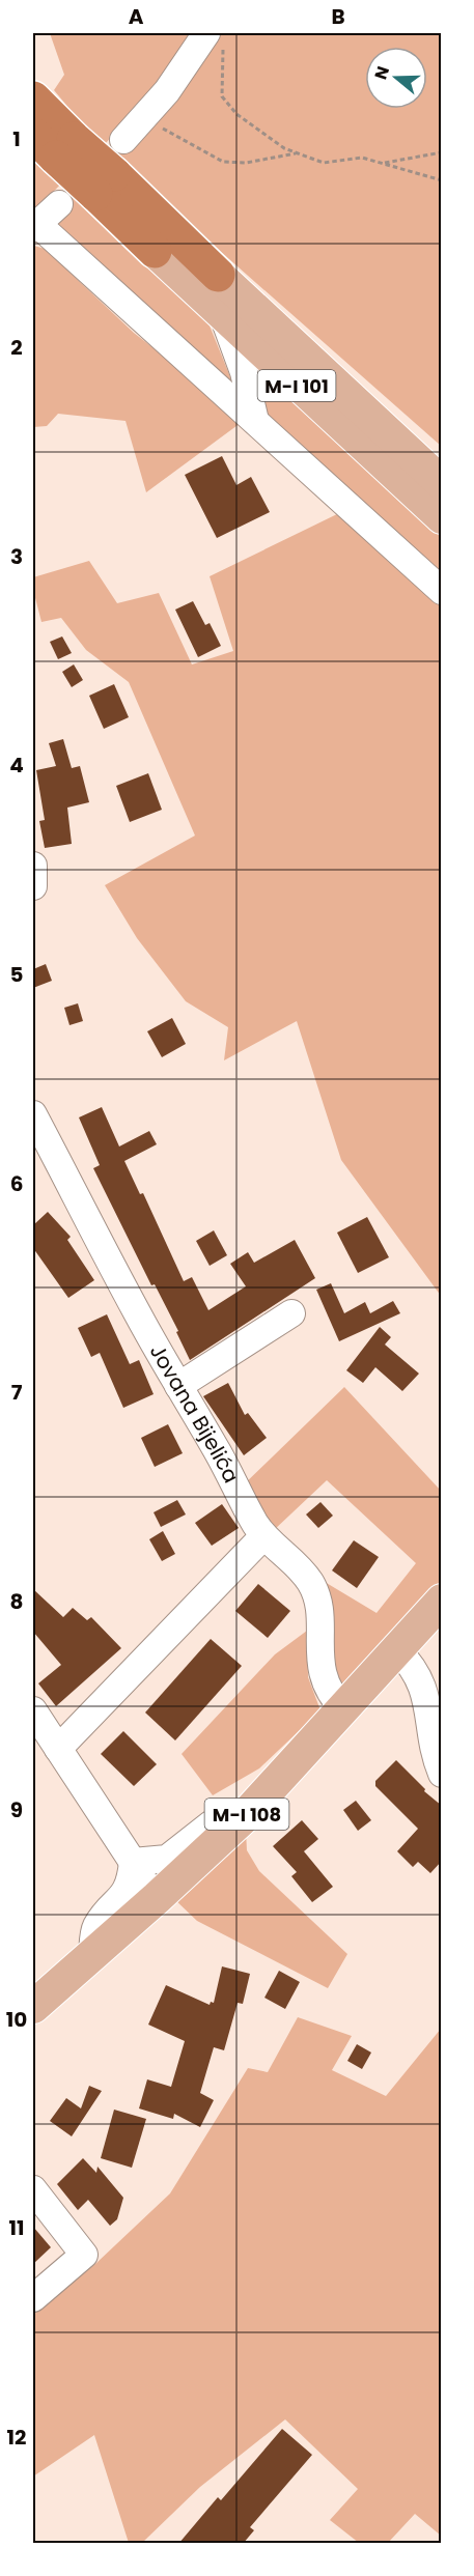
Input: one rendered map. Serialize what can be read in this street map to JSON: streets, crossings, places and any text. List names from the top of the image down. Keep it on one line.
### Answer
{"streets":{"highway":["M-I 101"],"main road":["M-I 108"],"street":["Jovana Bijelića"]},"crossings":[["Jovana Bijelića","M-I 108"]],"north":"left","grid":{"columns":["A","B"],"rows":["1","2","3","4","5","6","7","8","9","10","11","12"]}}
